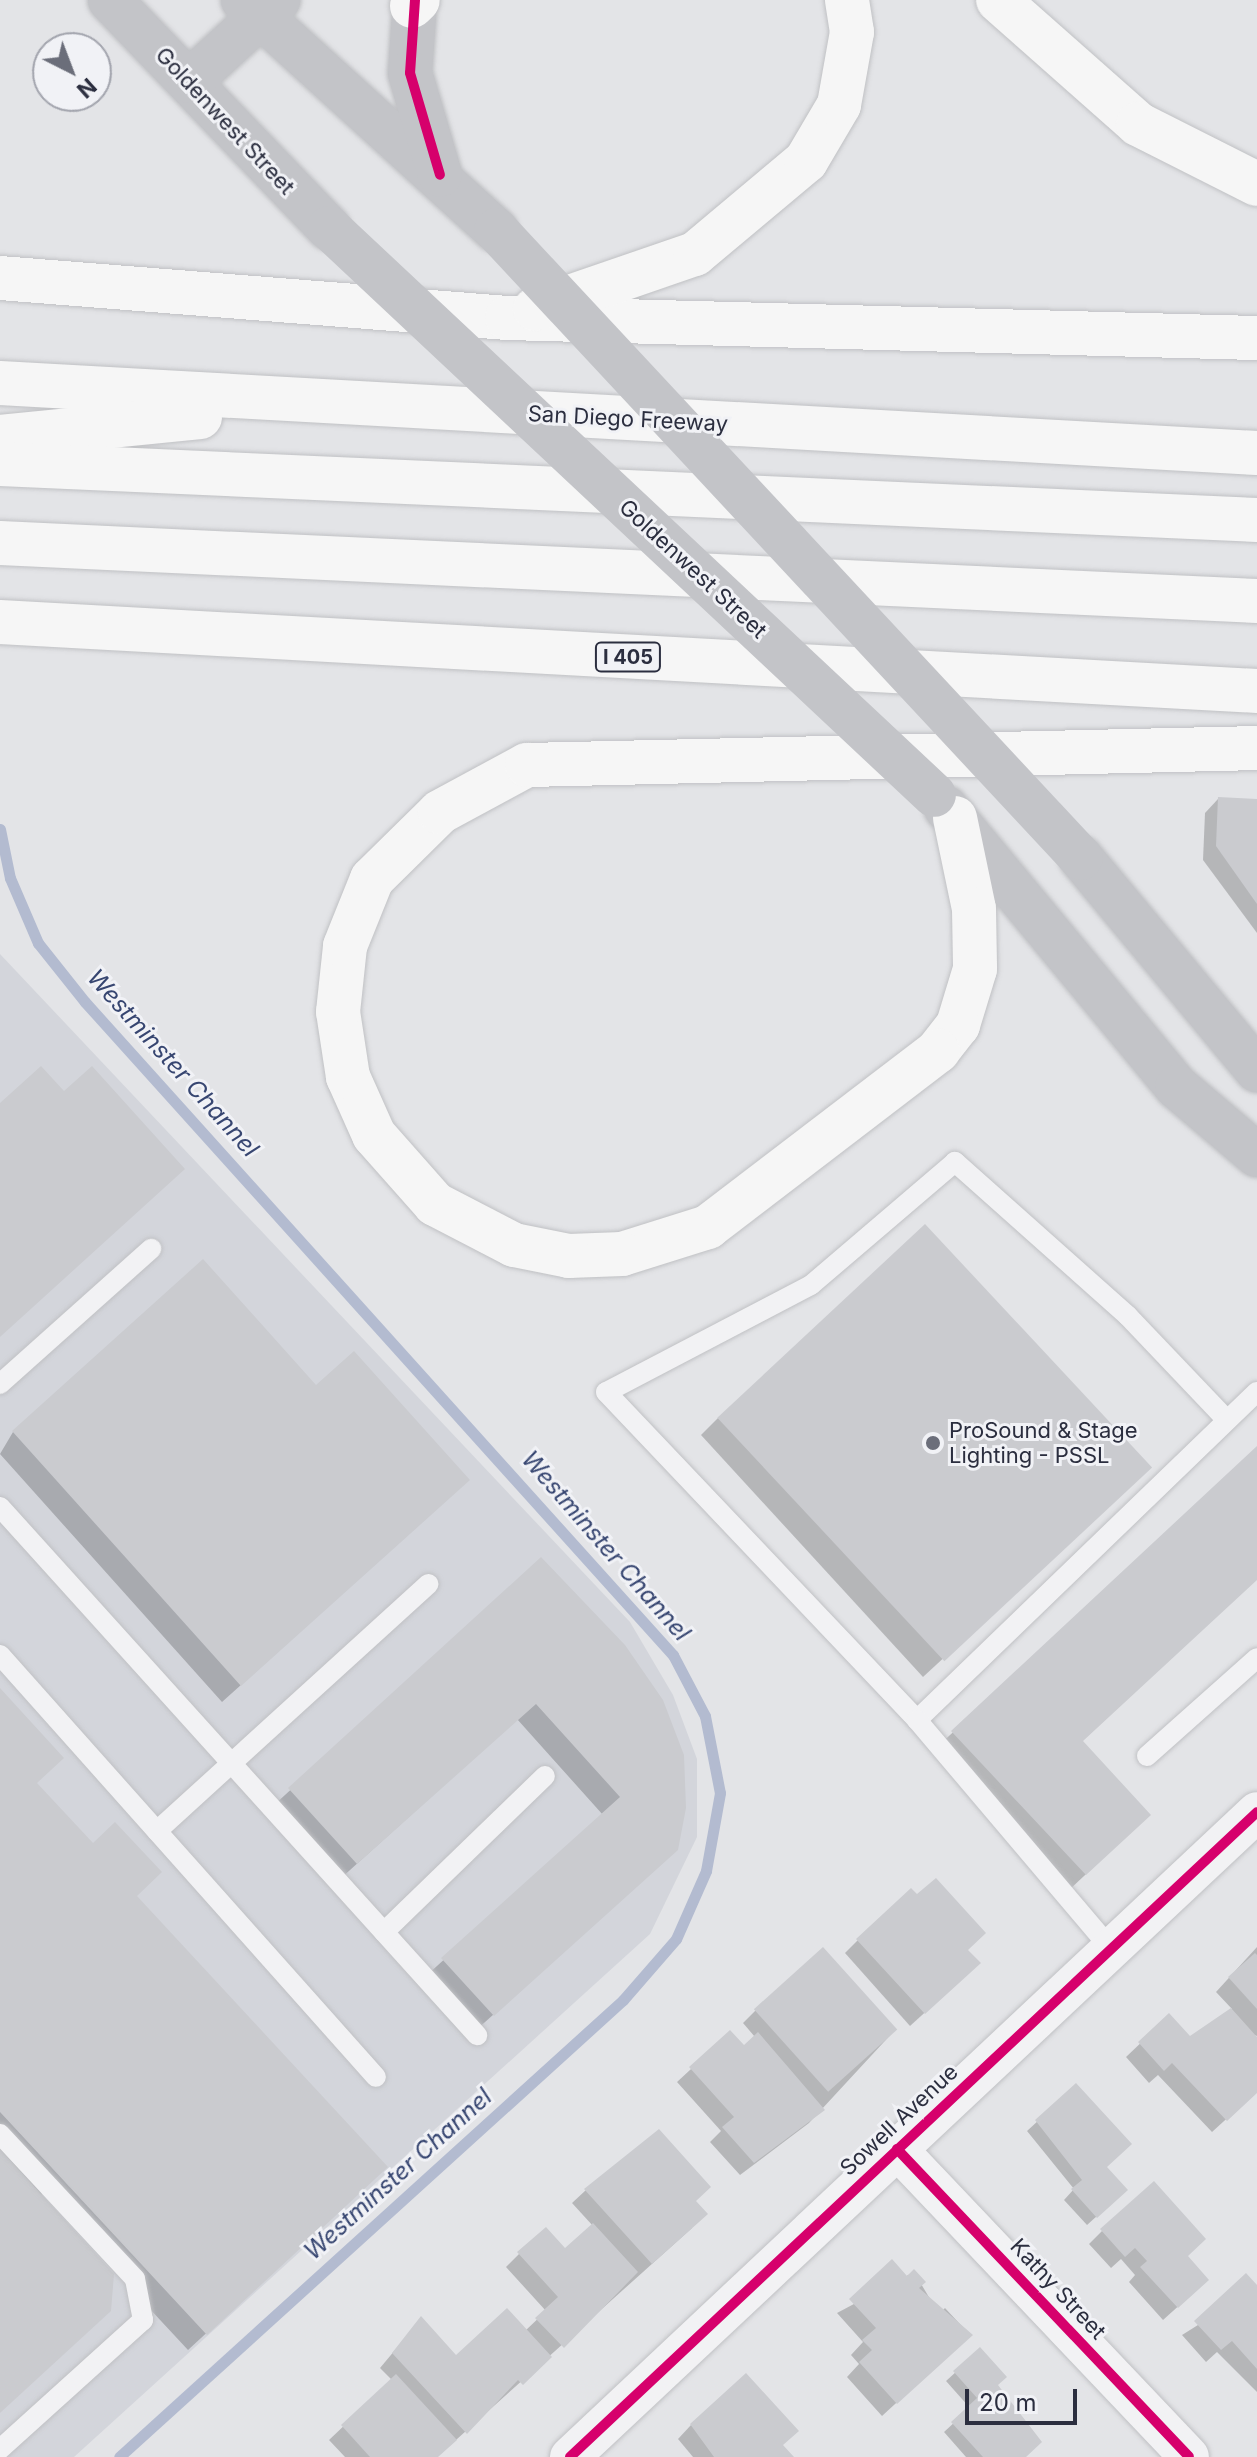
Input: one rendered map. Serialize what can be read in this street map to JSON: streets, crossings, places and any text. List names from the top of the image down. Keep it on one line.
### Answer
{"streets":{"highway":["San Diego Freeway","I 405"],"main road":["Goldenwest Street"],"street":["Sowell Avenue","Kathy Street"]},"crossings":[["Sowell Avenue","Kathy Street"]],"water":["Westminster Channel"],"places":["ProSound & Stage Lighting - PSSL"],"scale_bar":"20 m","north":"bottom right"}
